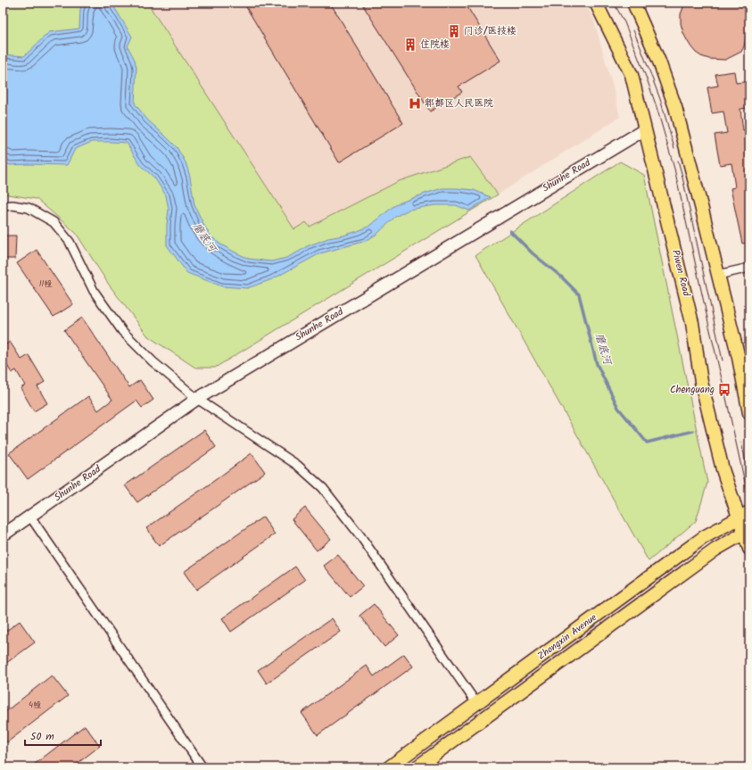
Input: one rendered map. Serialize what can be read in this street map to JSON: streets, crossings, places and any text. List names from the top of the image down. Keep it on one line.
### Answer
{"streets":{"main road":["Piwen Road","Zhongxin Avenue"],"street":["Shunhe Road"]},"crossings":[["Shunhe Road","Piwen Road"],["Piwen Road","Zhongxin Avenue"]],"water":["磨底河"],"places":{"building":["门诊/医技楼","住院楼"],"hospital":["郫都区人民医院"],"bus stop":["Chenguang"]},"house_numbers":["11幢","4幢"],"scale_bar":"50 m"}
